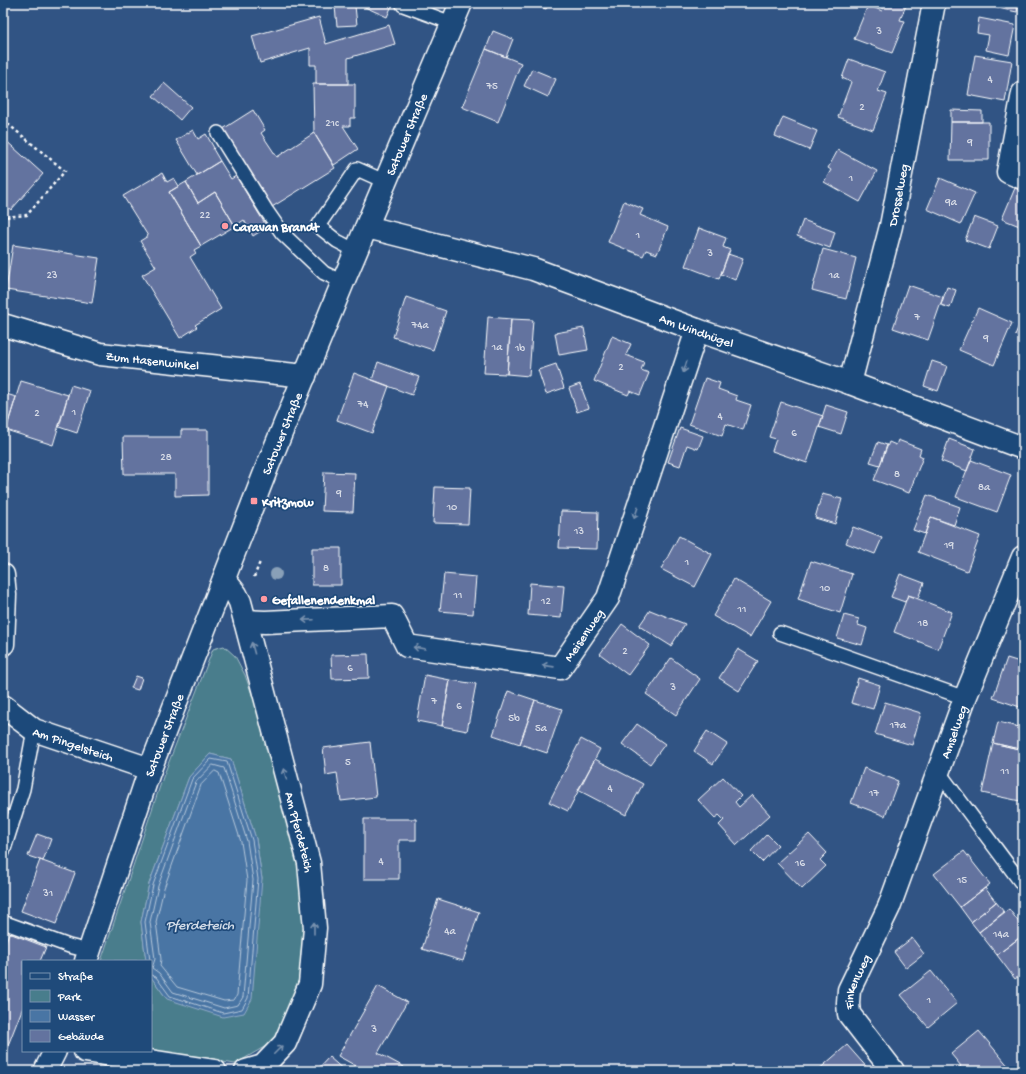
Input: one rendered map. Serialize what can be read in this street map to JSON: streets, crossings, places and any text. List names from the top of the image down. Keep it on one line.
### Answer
{"streets":{"street":["Satower Straße","Drosselweg","Am Windhügel","Zum Hasenwinkel","Meisenweg","Amselweg","Am Pingelsteich","Am Pferdeteich","Finkenweg"]},"crossings":[["Satower Straße","Am Windhügel"],["Satower Straße","Zum Hasenwinkel"],["Satower Straße","Am Pingelsteich"],["Satower Straße","Am Pferdeteich"],["Drosselweg","Am Windhügel"],["Am Windhügel","Meisenweg"],["Meisenweg","Am Pferdeteich"],["Amselweg","Finkenweg"]],"one_way":["Am Pferdeteich"],"water":["Pferdeteich"],"places":{"other":["Caravan Brandt","Gefallenendenkmal"],"transit":["Kritzmow"]},"house_numbers":["3","4","75","2","21c","9","1","9a","22","1","3","23","1a","7","74a","9","1a","1b","2","74","1","2","4","6","28","8","8a","9","10","13","19","1","8","10","11","12","11","18","2","6","3","7","6","5b","17a","5a","5","11","4","17","4","16","15","31","4a","14a","1","3"],"legend":["Straße","Park","Wasser","Gebäude"]}
